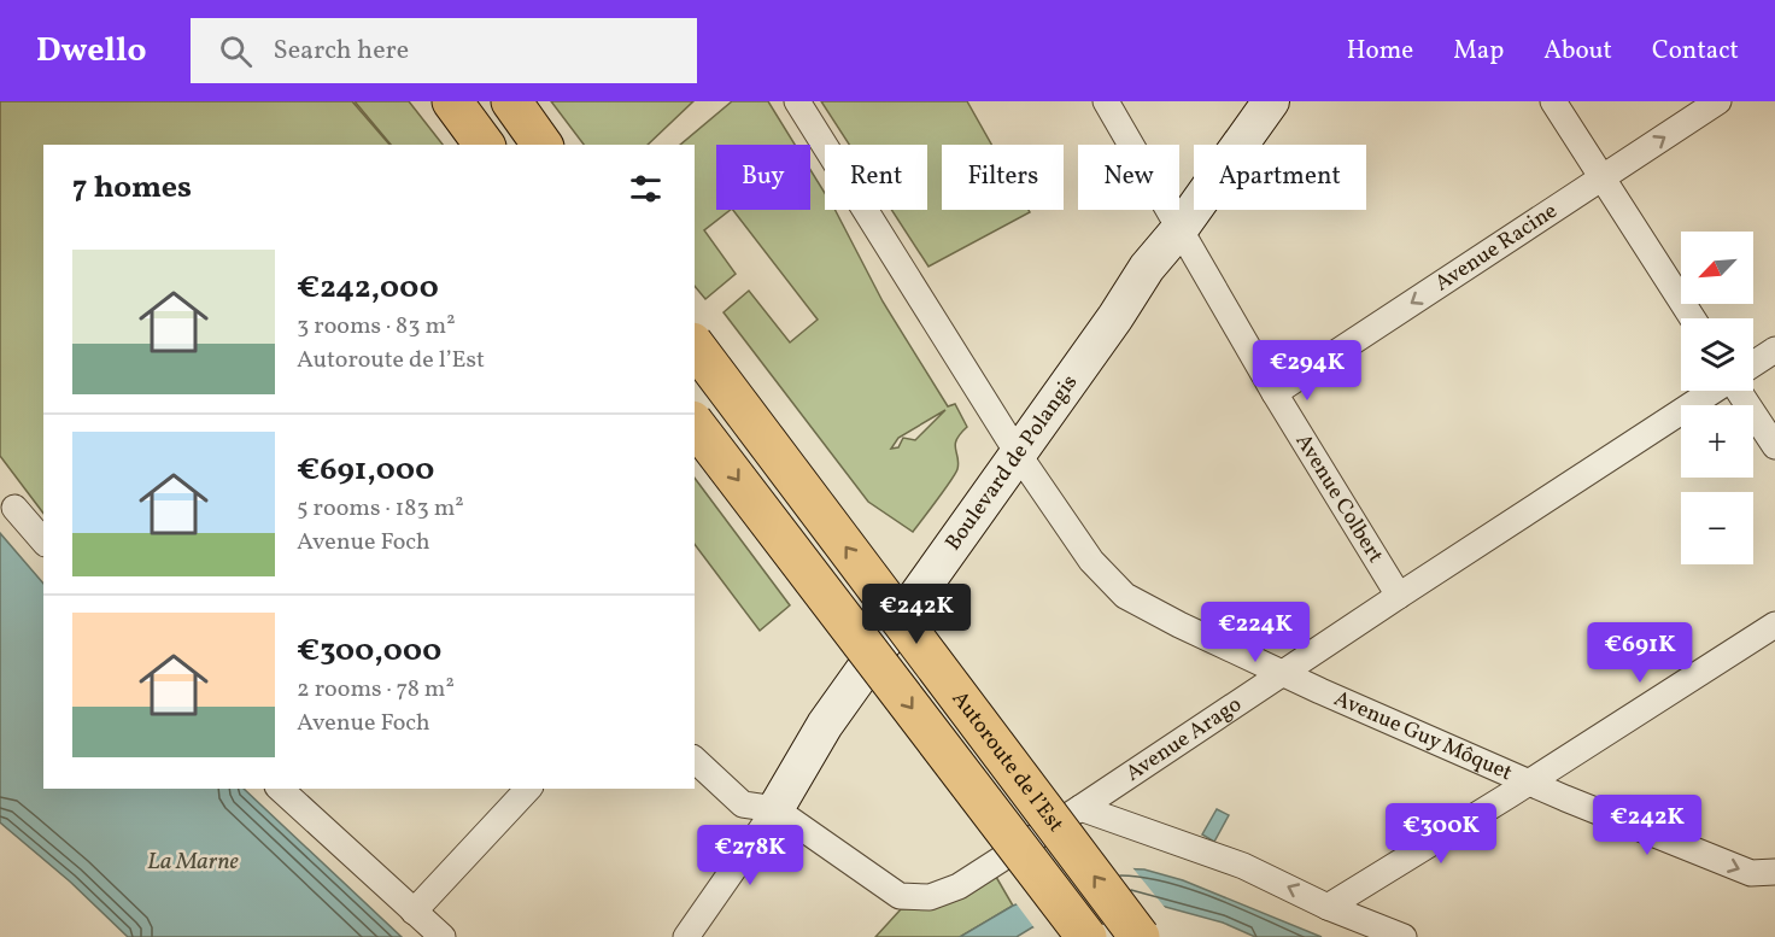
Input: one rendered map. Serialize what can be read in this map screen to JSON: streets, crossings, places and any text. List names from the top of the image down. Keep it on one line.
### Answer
{"streets":{"highway":["Autoroute de l’Est"],"street":["Avenue Racine","Boulevard de Polangis","Avenue Colbert","Avenue Guy Môquet","Avenue Arago"]},"crossings":[["Avenue Racine","Avenue Colbert"],["Boulevard de Polangis","Avenue Colbert"],["Boulevard de Polangis","Avenue Guy Môquet"],["Boulevard de Polangis","Avenue Arago"],["Avenue Colbert","Avenue Arago"],["Avenue Guy Môquet","Avenue Arago"]],"water":["La Marne"],"north":"bottom left","page":{"header":"Dwello","search":"Search here","nav":["Home","Map","About","Contact"],"chip":["Buy","Rent","Filters","New","Apartment"],"heading":"7 homes","map_buttons":["+","−"],"list":[{"name":"€242,000","note":"3 rooms · 83 m² · Autoroute de l’Est"},{"name":"€691,000","note":"5 rooms · 183 m² · Avenue Foch"},{"name":"€300,000","note":"2 rooms · 78 m² · Avenue Foch"}],"price":["€294K","€242K","€224K","€691K","€242K","€300K","€278K"]}}
